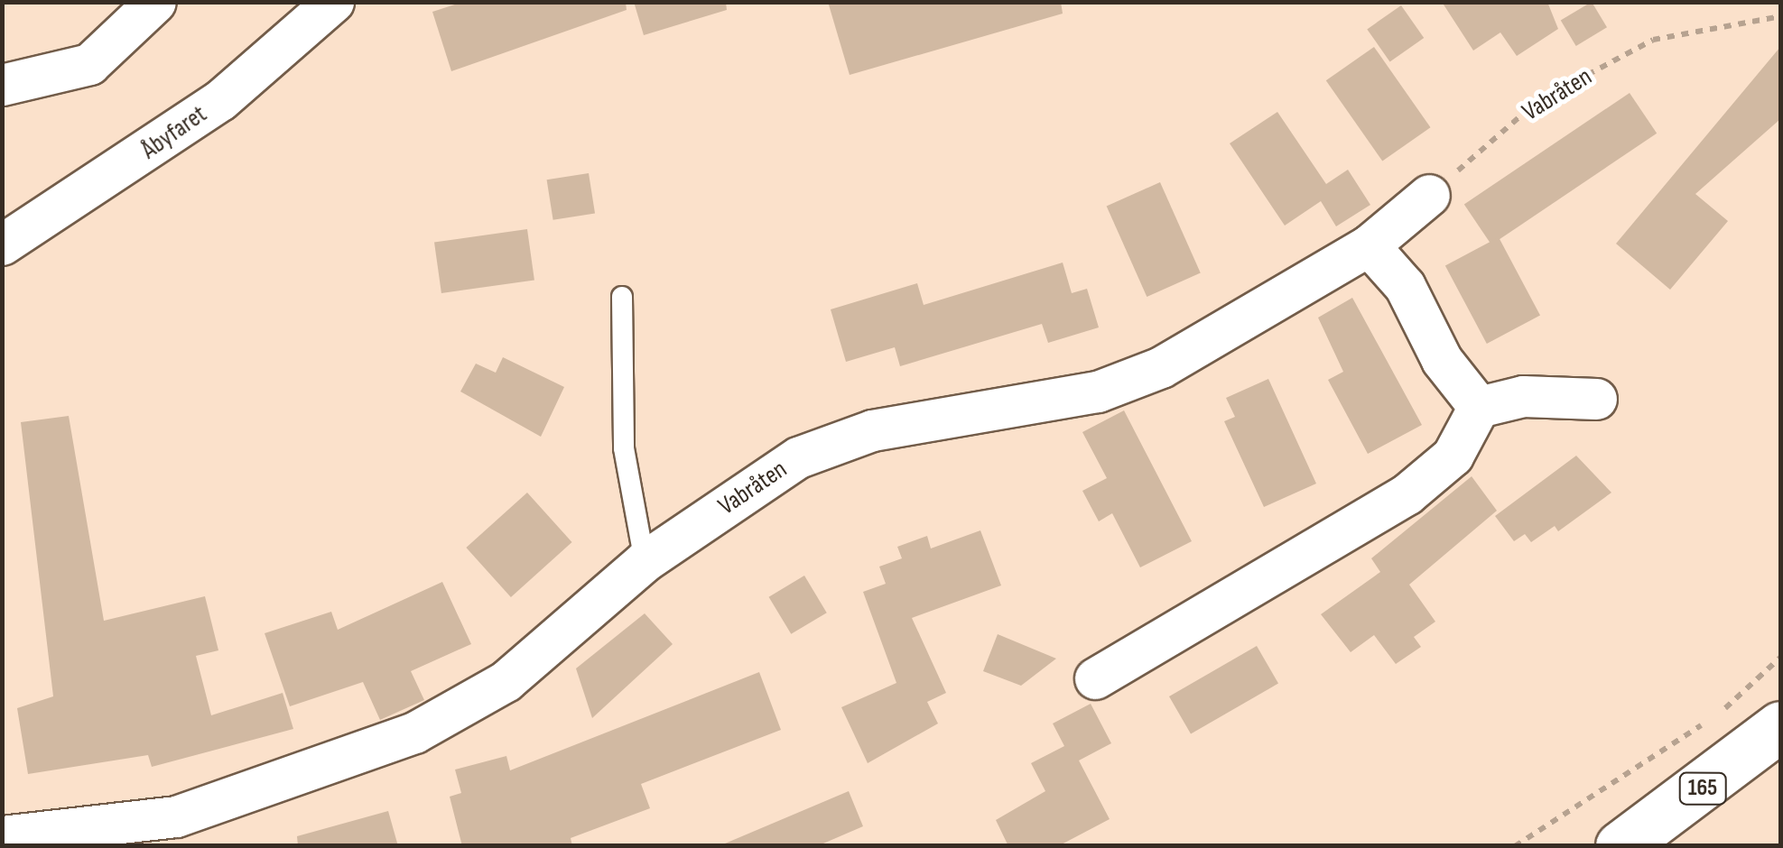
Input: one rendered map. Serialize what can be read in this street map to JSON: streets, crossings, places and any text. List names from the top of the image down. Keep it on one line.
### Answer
{"streets":{"main road":["165"],"street":["Vabråten","Åbyfaret"]}}
